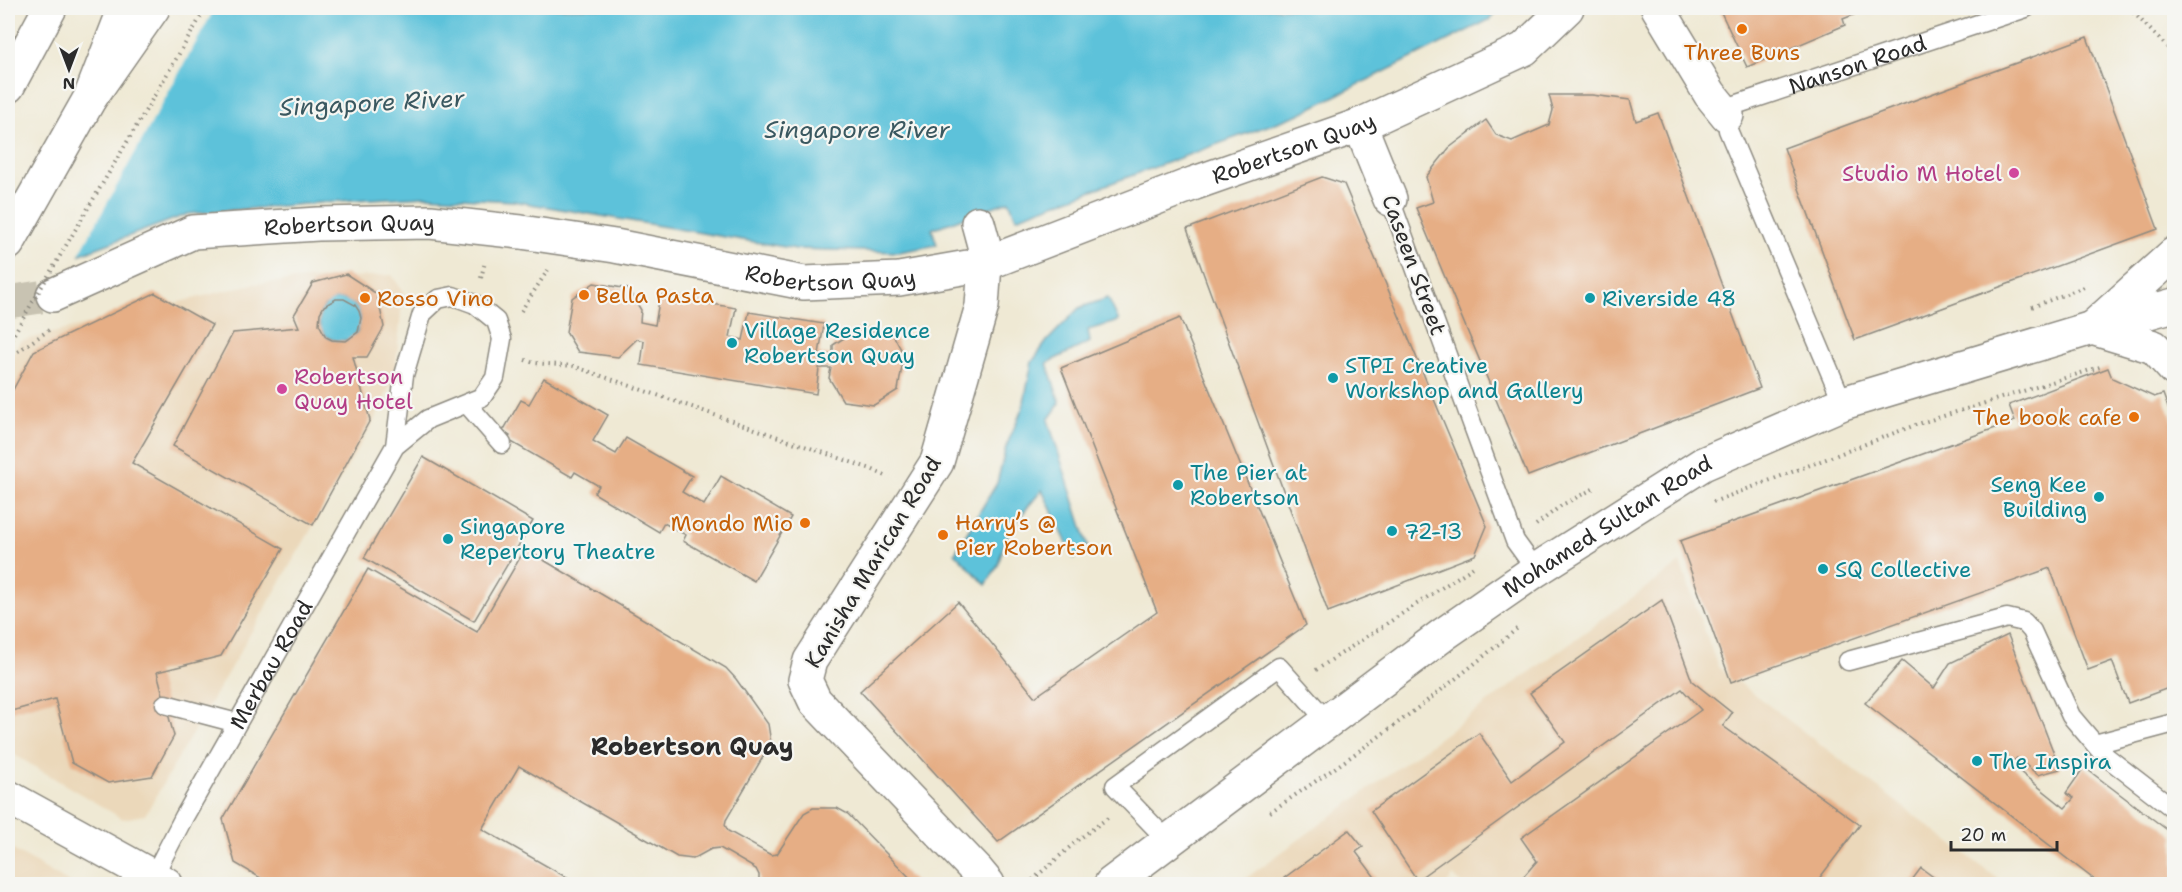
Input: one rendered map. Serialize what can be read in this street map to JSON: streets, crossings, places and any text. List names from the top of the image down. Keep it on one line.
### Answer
{"streets":{"main road":["Robertson Quay","Caseen Street","Mohamed Sultan Road","Kanisha Marican Road"],"lane":["Nanson Road","Merbau Road"]},"crossings":[["Robertson Quay","Caseen Street"],["Robertson Quay","Kanisha Marican Road"],["Caseen Street","Mohamed Sultan Road"]],"districts":["Robertson Quay"],"water":["Singapore River"],"places":["Three Buns","Studio M Hotel","Bella Pasta","Rosso Vino","Riverside 48","Village Residence Robertson Quay","STPI Creative Workshop and Gallery","Robertson Quay Hotel","The book cafe","The Pier at Robertson","Seng Kee Building","Mondo Mio","72-13","Harry’s @ Pier Robertson","Singapore Repertory Theatre","SQ Collective","The Inspira"],"scale_bar":"20 m","north":"bottom"}
